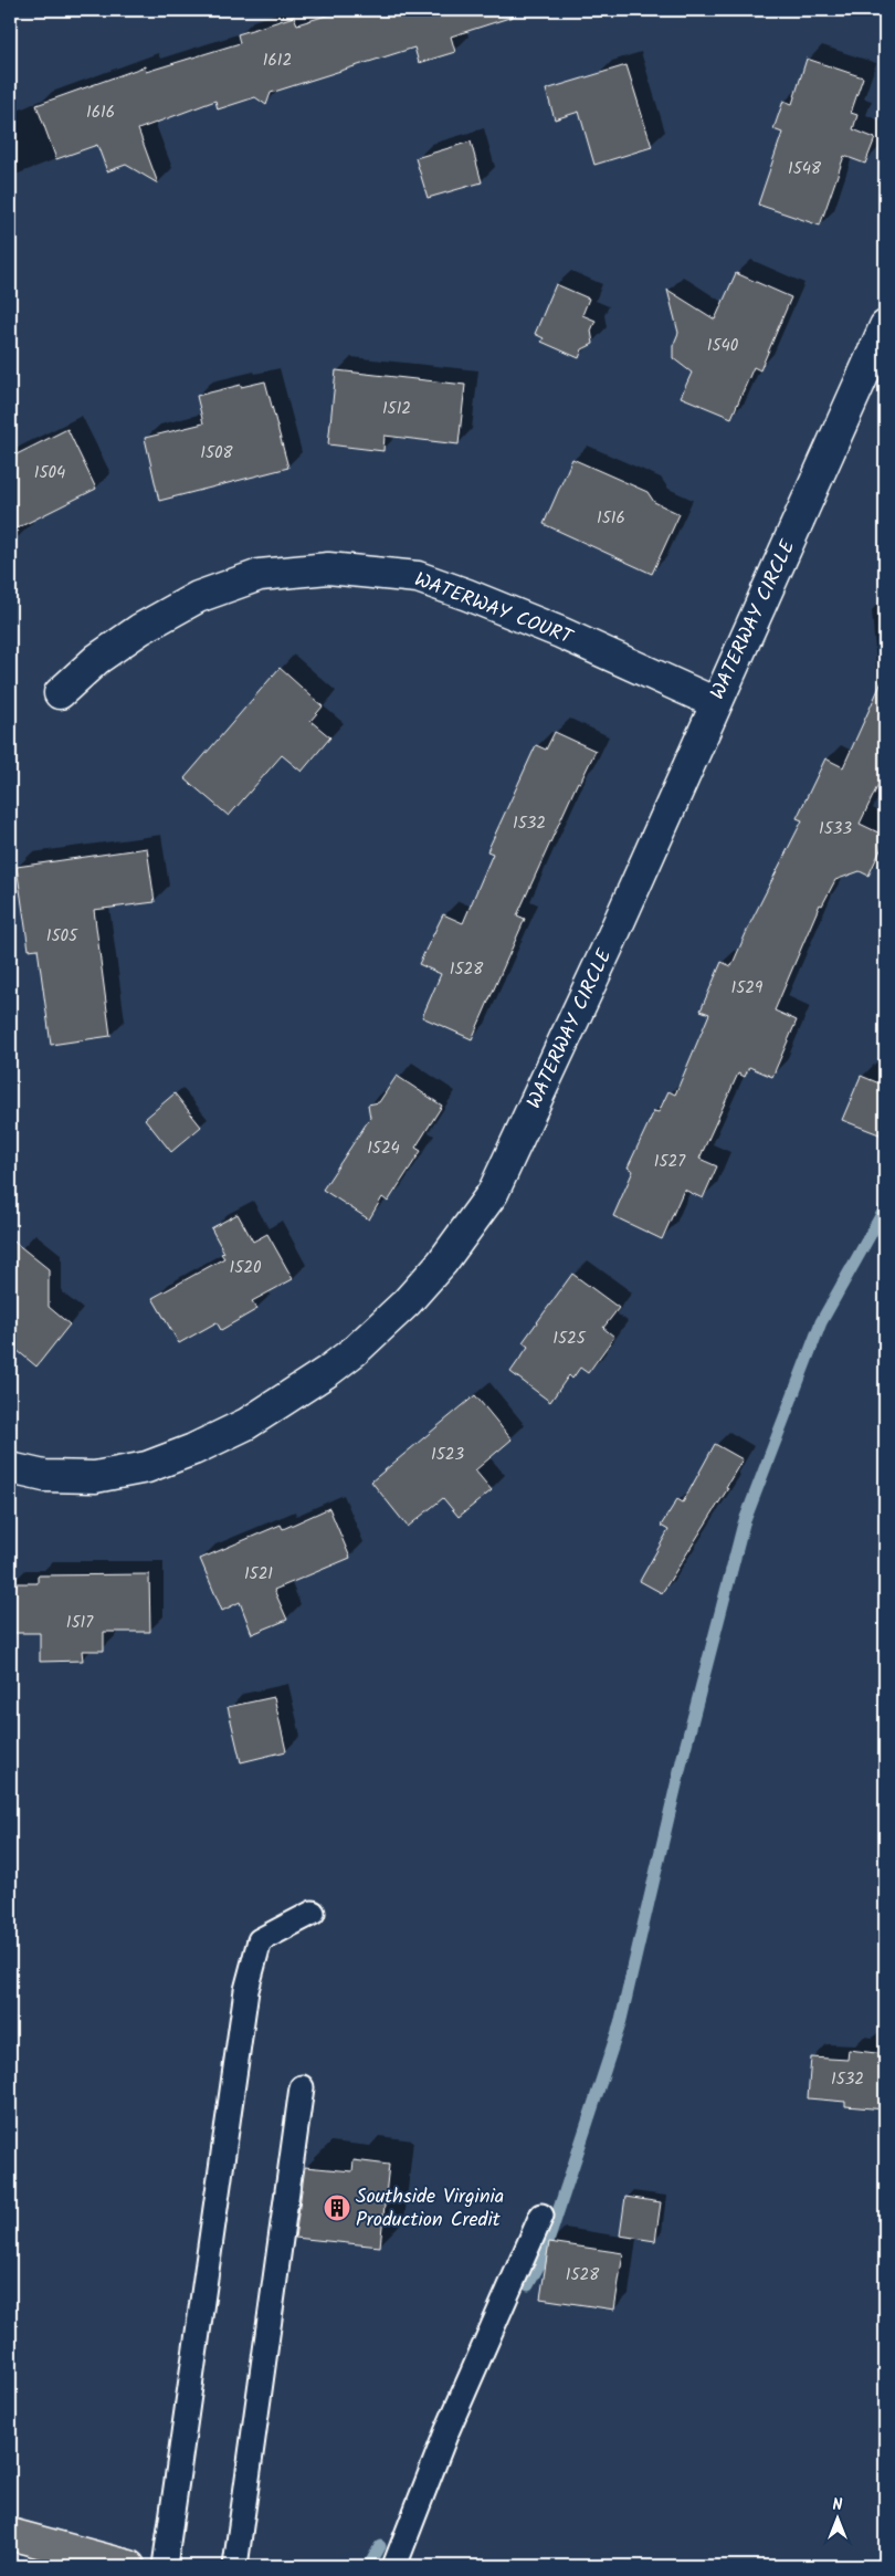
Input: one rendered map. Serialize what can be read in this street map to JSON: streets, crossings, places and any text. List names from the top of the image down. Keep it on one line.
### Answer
{"streets":{"street":["WATERWAY COURT","WATERWAY CIRCLE"]},"crossings":[["WATERWAY COURT","WATERWAY CIRCLE"]],"places":{"building":["Southside Virginia Production Credit"]},"house_numbers":["1612","1616","1548","1540","1512","1508","1504","1516","1532","1533","1505","1528","1529","1524","1527","1520","1525","1523","1521","1517","1532","1528"],"north":"top"}
